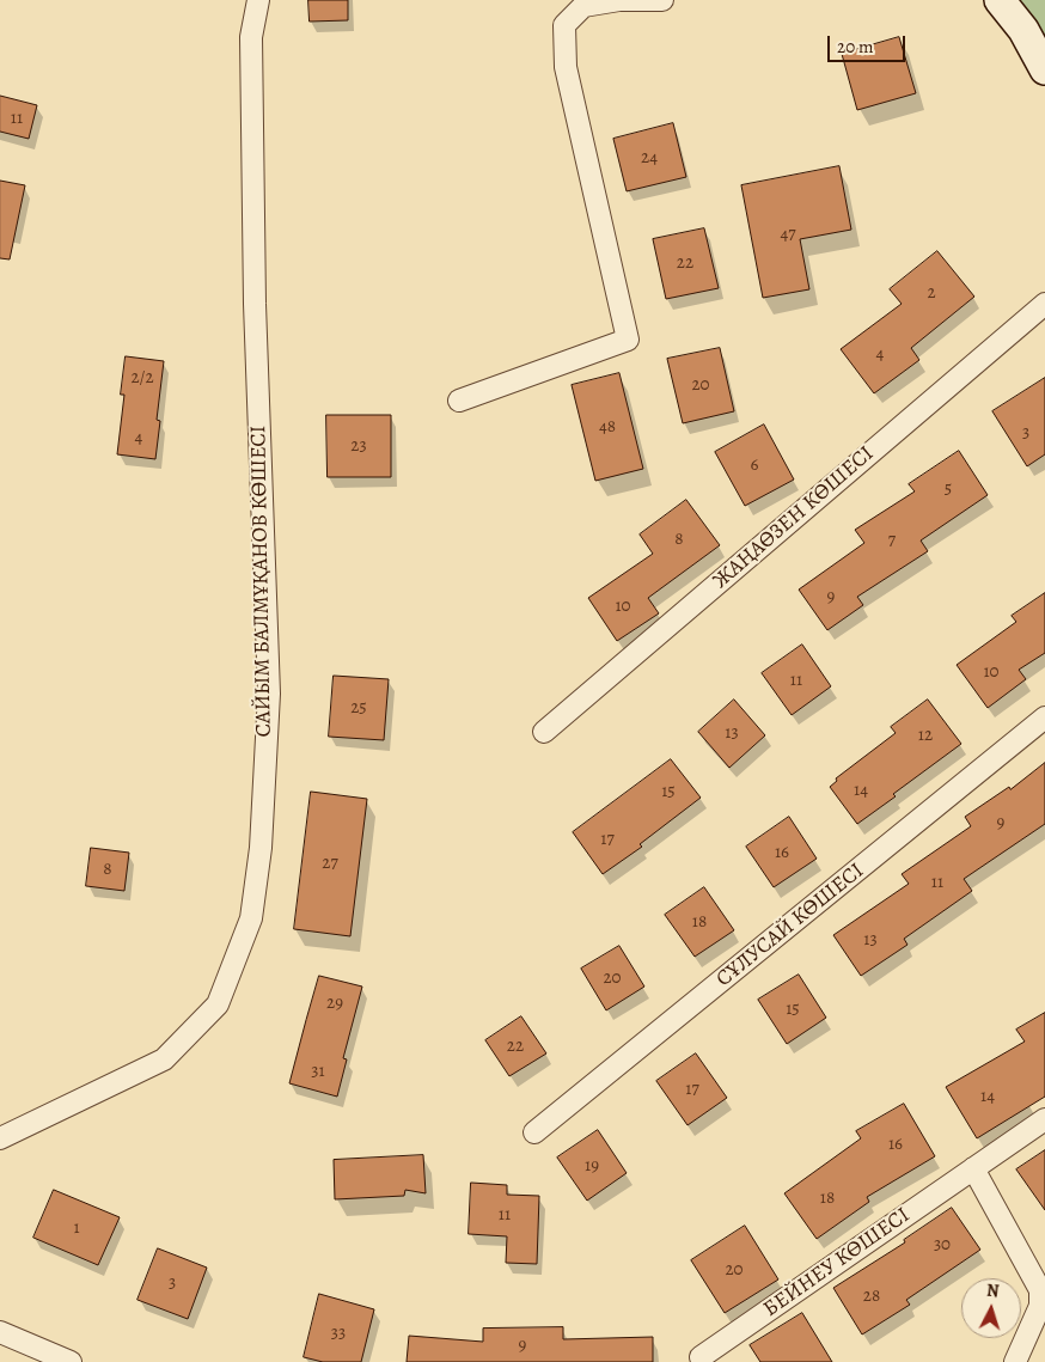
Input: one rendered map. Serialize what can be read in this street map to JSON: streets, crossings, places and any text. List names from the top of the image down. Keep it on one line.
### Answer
{"streets":{"street":["ЖАҢАӨЗЕН КӨШЕСІ","САЙЫМ БАЛМҰҚАНОВ КӨШЕСІ","СҰЛУСАЙ КӨШЕСІ","БЕЙНЕУ КӨШЕСІ"]},"house_numbers":["11","24","47","22","2","4","2/2","20","48","3","4","23","6","5","8","7","9","10","10","11","25","13","12","14","15","9","17","16","27","8","11","18","13","20","29","15","22","31","17","14","16","19","18","11","1","30","20","3","28","33","9"],"scale_bar":"20 m","north":"top"}
